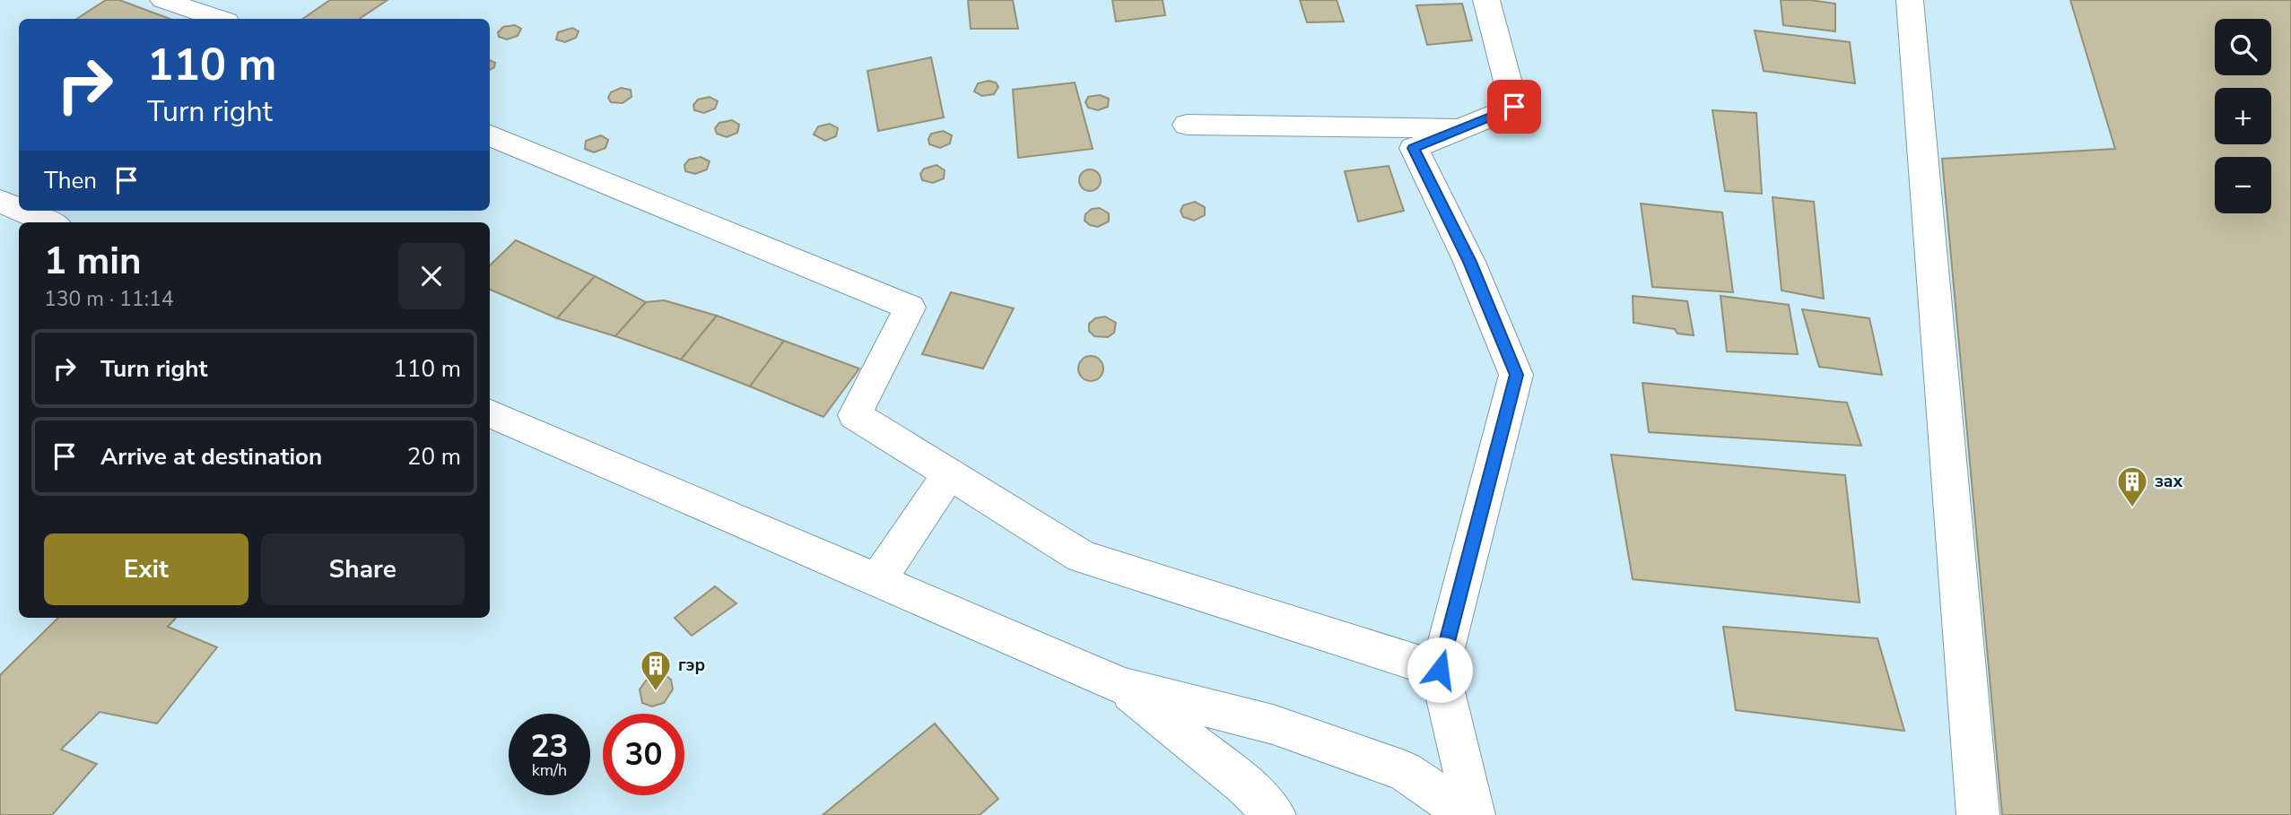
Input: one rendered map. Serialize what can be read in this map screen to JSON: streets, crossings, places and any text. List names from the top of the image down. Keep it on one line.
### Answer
{"places":{"building":["зах","гэр"]},"page":{"map_buttons":["+","−"],"turn":["110 m","Turn right"],"then":"Then","heading":["1 min","130 m · 11:14"],"list":[{"name":"Turn right","value":"110 m"},{"name":"Arrive at destination","value":"20 m"}],"buttons":["Exit","Share"],"speed":"23 km/h","limit":"30"}}
